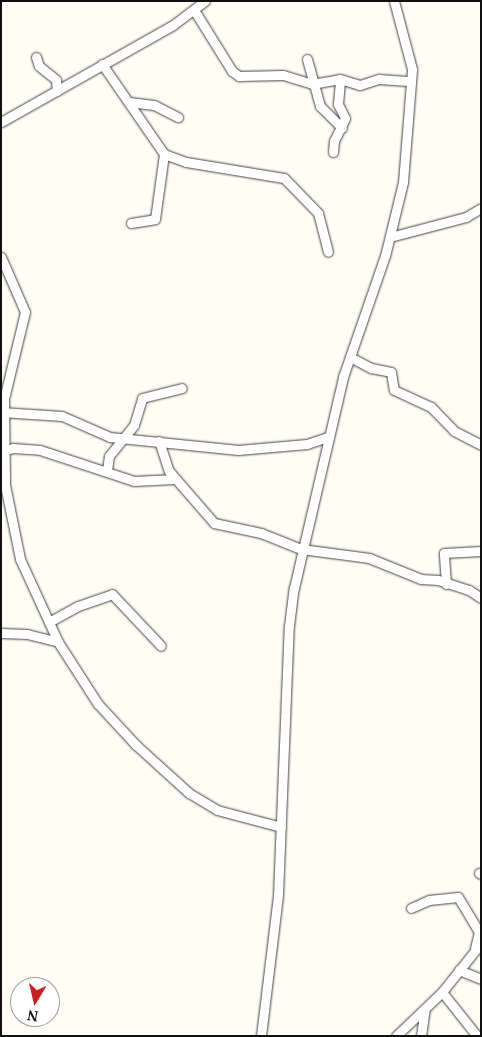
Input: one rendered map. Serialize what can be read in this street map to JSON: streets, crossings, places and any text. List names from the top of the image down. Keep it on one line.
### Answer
{"north":"bottom"}
